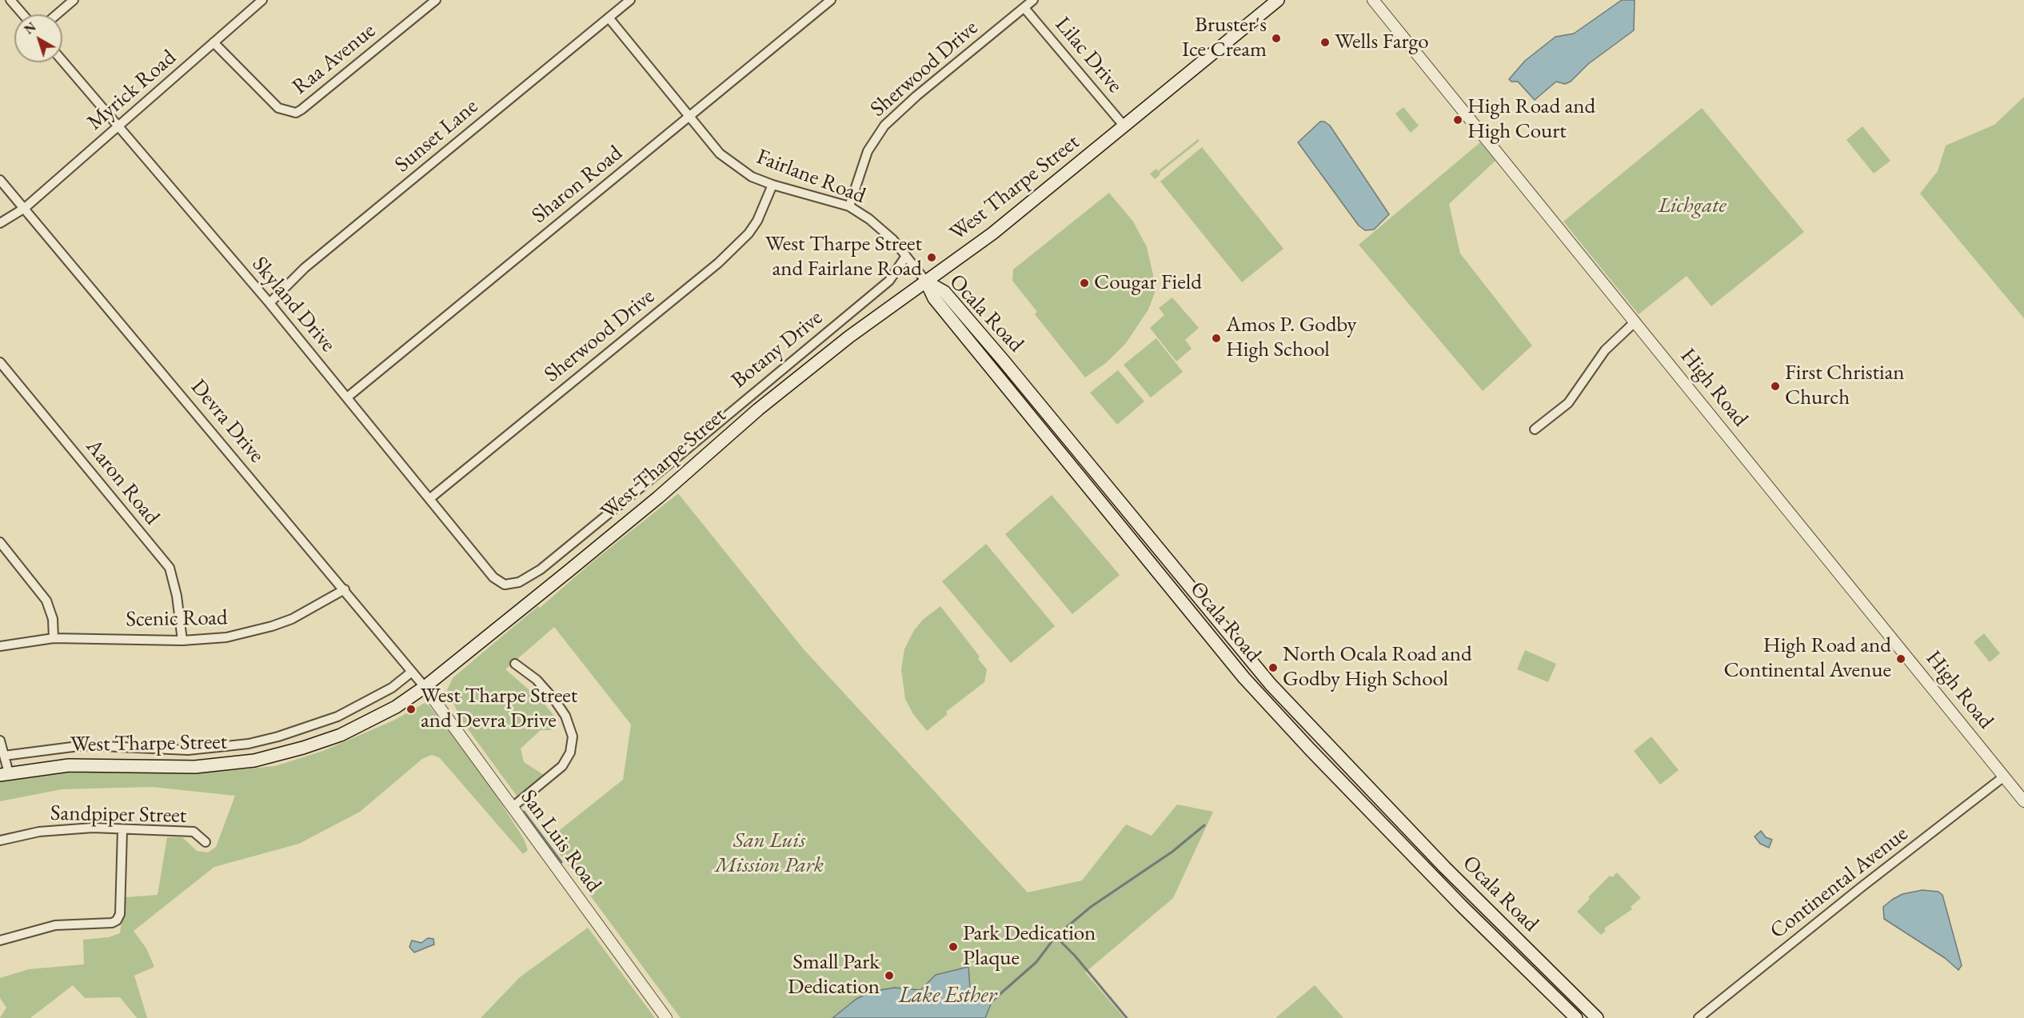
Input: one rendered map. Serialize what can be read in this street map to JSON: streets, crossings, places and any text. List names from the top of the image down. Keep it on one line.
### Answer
{"streets":{"main road":["West Tharpe Street","Ocala Road"],"street":["Lilac Drive","Raa Avenue","Sherwood Drive","Myrick Road","Sunset Lane","Fairlane Road","Sharon Road","Skyland Drive","Botany Drive","High Road","Devra Drive","Aaron Road","Scenic Road","Sandpiper Street","San Luis Road","Continental Avenue"]},"crossings":[["Lilac Drive","Sherwood Drive"],["Lilac Drive","West Tharpe Street"],["Raa Avenue","Myrick Road"],["Sherwood Drive","Fairlane Road"],["Sherwood Drive","Skyland Drive"],["Myrick Road","Skyland Drive"],["Myrick Road","Devra Drive"],["Sunset Lane","Fairlane Road"],["Sunset Lane","Skyland Drive"],["Fairlane Road","Sharon Road"],["Fairlane Road","West Tharpe Street"],["Fairlane Road","Ocala Road"],["Fairlane Road","Botany Drive"],["Sharon Road","Skyland Drive"],["West Tharpe Street","Ocala Road"],["West Tharpe Street","Devra Drive"],["West Tharpe Street","San Luis Road"],["Skyland Drive","Botany Drive"],["High Road","Continental Avenue"],["Devra Drive","Scenic Road"],["Devra Drive","San Luis Road"],["Aaron Road","Scenic Road"]],"water":["Lake Esther"],"parks":["Lichgate","San Luis Mission Park"],"places":["Bruster's Ice Cream","Wells Fargo","High Road and High Court","West Tharpe Street and Fairlane Road","Cougar Field","Amos P. Godby High School","First Christian Church","High Road and Continental Avenue","North Ocala Road and Godby High School","West Tharpe Street and Devra Drive","Park Dedication Plaque","Small Park Dedication"],"north":"top left"}
